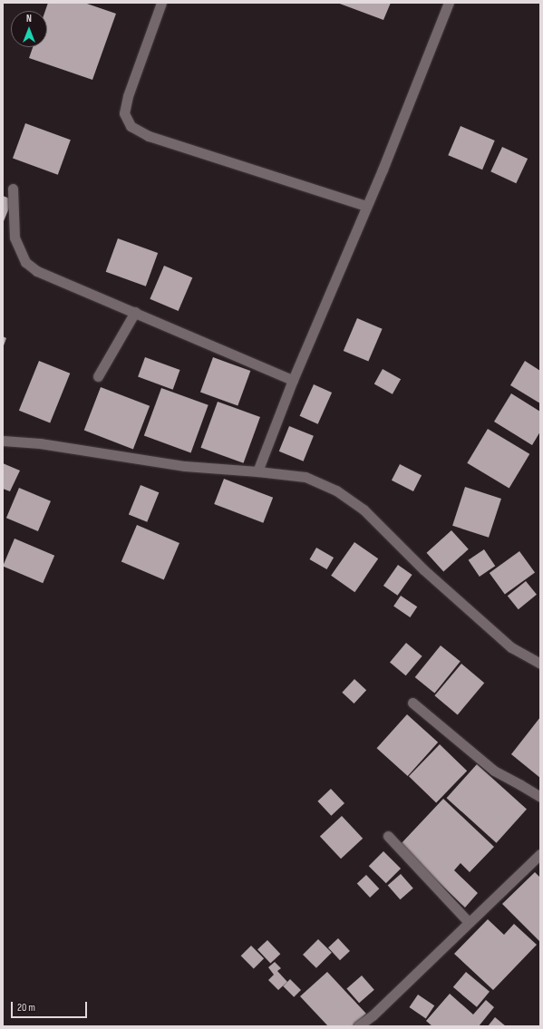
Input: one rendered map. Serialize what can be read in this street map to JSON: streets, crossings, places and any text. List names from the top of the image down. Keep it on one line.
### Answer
{"scale_bar":"20 m","north":"top"}
